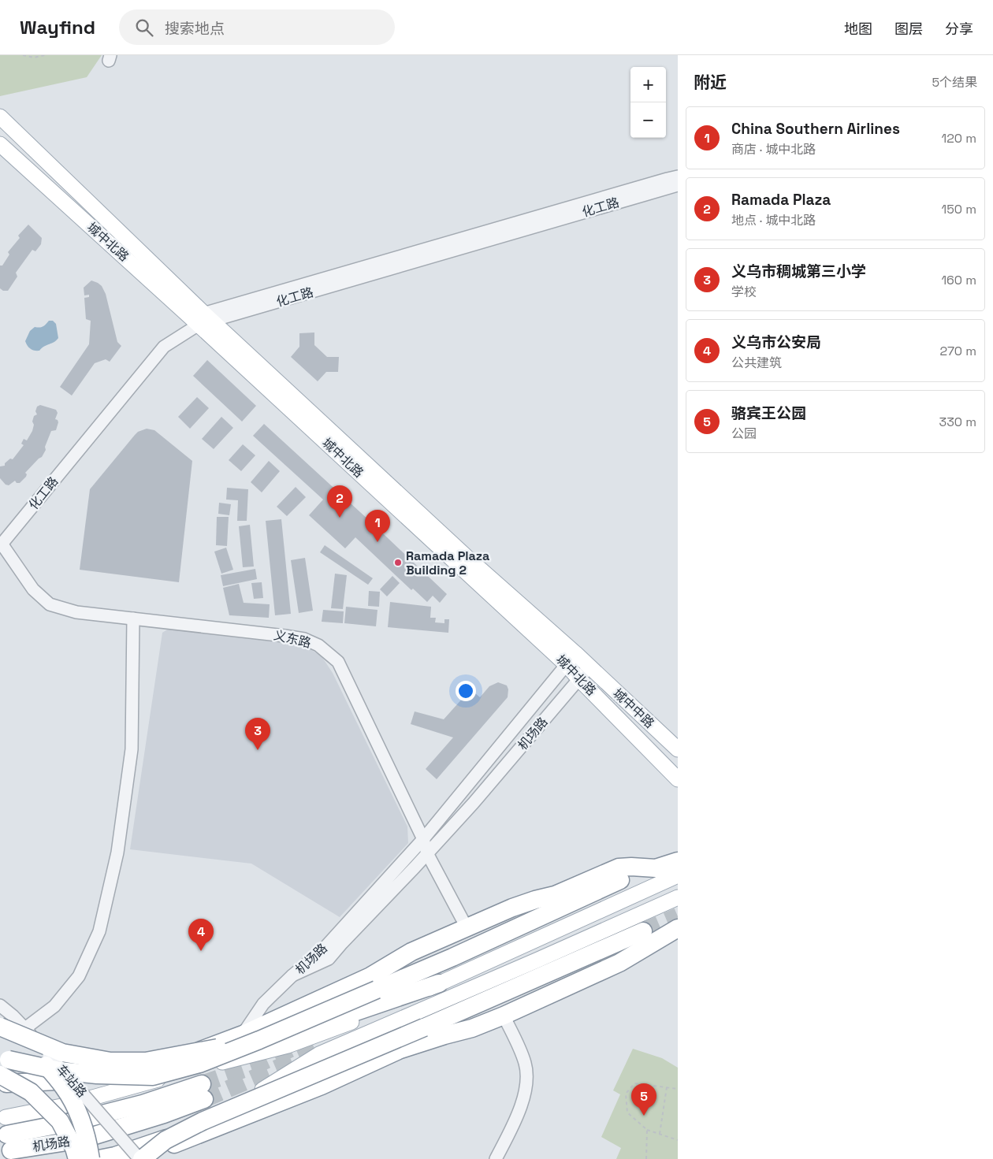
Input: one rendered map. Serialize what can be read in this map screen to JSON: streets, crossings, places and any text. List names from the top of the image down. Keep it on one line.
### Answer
{"streets":{"highway":["机场路"],"main road":["城中北路","城中中路"],"street":["化工路","义东路","车站路"]},"crossings":[["化工路","城中北路"],["化工路","义东路"],["城中北路","城中中路"],["城中北路","机场路"],["义东路","机场路"],["城中中路","机场路"]],"places":["Ramada Plaza Building 2"],"page":{"header":"Wayfind","search":"搜索地点","nav":["地图","图层","分享"],"heading":["附近","5个结果"],"map_buttons":["+","−"],"list":[{"mark":"1","name":"China Southern Airlines","note":"商店 · 城中北路","value":"120 m"},{"mark":"2","name":"Ramada Plaza","note":"地点 · 城中北路","value":"150 m"},{"mark":"3","name":"义乌市稠城第三小学","note":"学校","value":"160 m"},{"mark":"4","name":"义乌市公安局","note":"公共建筑","value":"270 m"},{"mark":"5","name":"骆宾王公园","note":"公园","value":"330 m"}],"pins":["2","1","3","4","5"]}}
